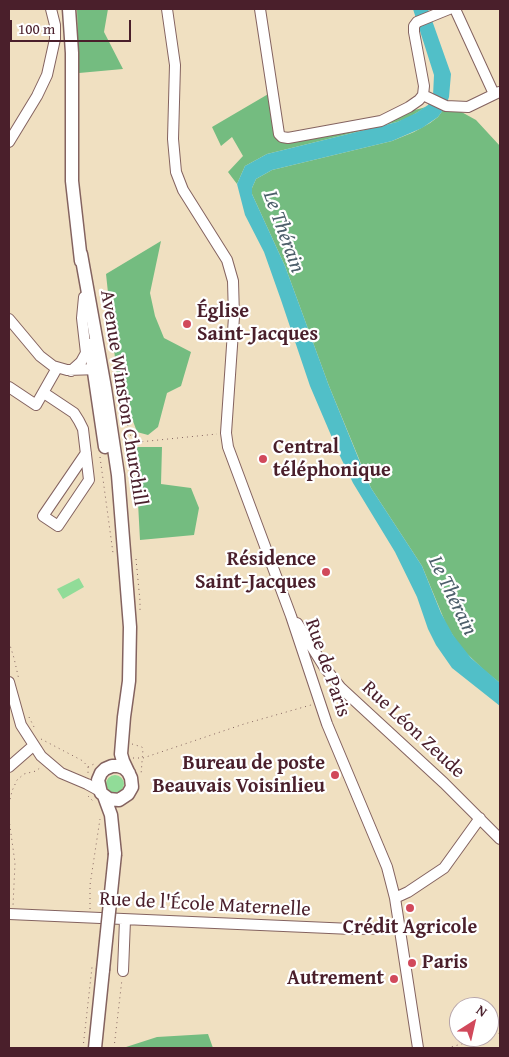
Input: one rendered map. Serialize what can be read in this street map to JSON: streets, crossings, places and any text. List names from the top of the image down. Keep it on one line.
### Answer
{"streets":{"main road":["Avenue Winston Churchill"],"street":["Rue de Paris","Rue Léon Zeude","Rue de l'École Maternelle"]},"crossings":[["Rue de Paris","Rue Léon Zeude"],["Rue de Paris","Rue de l'École Maternelle"]],"water":["Le Thérain"],"places":["Église Saint-Jacques","Central téléphonique","Résidence Saint-Jacques","Bureau de poste Beauvais Voisinlieu","Crédit Agricole","Paris","Autrement"],"scale_bar":"100 m","north":"top right"}
